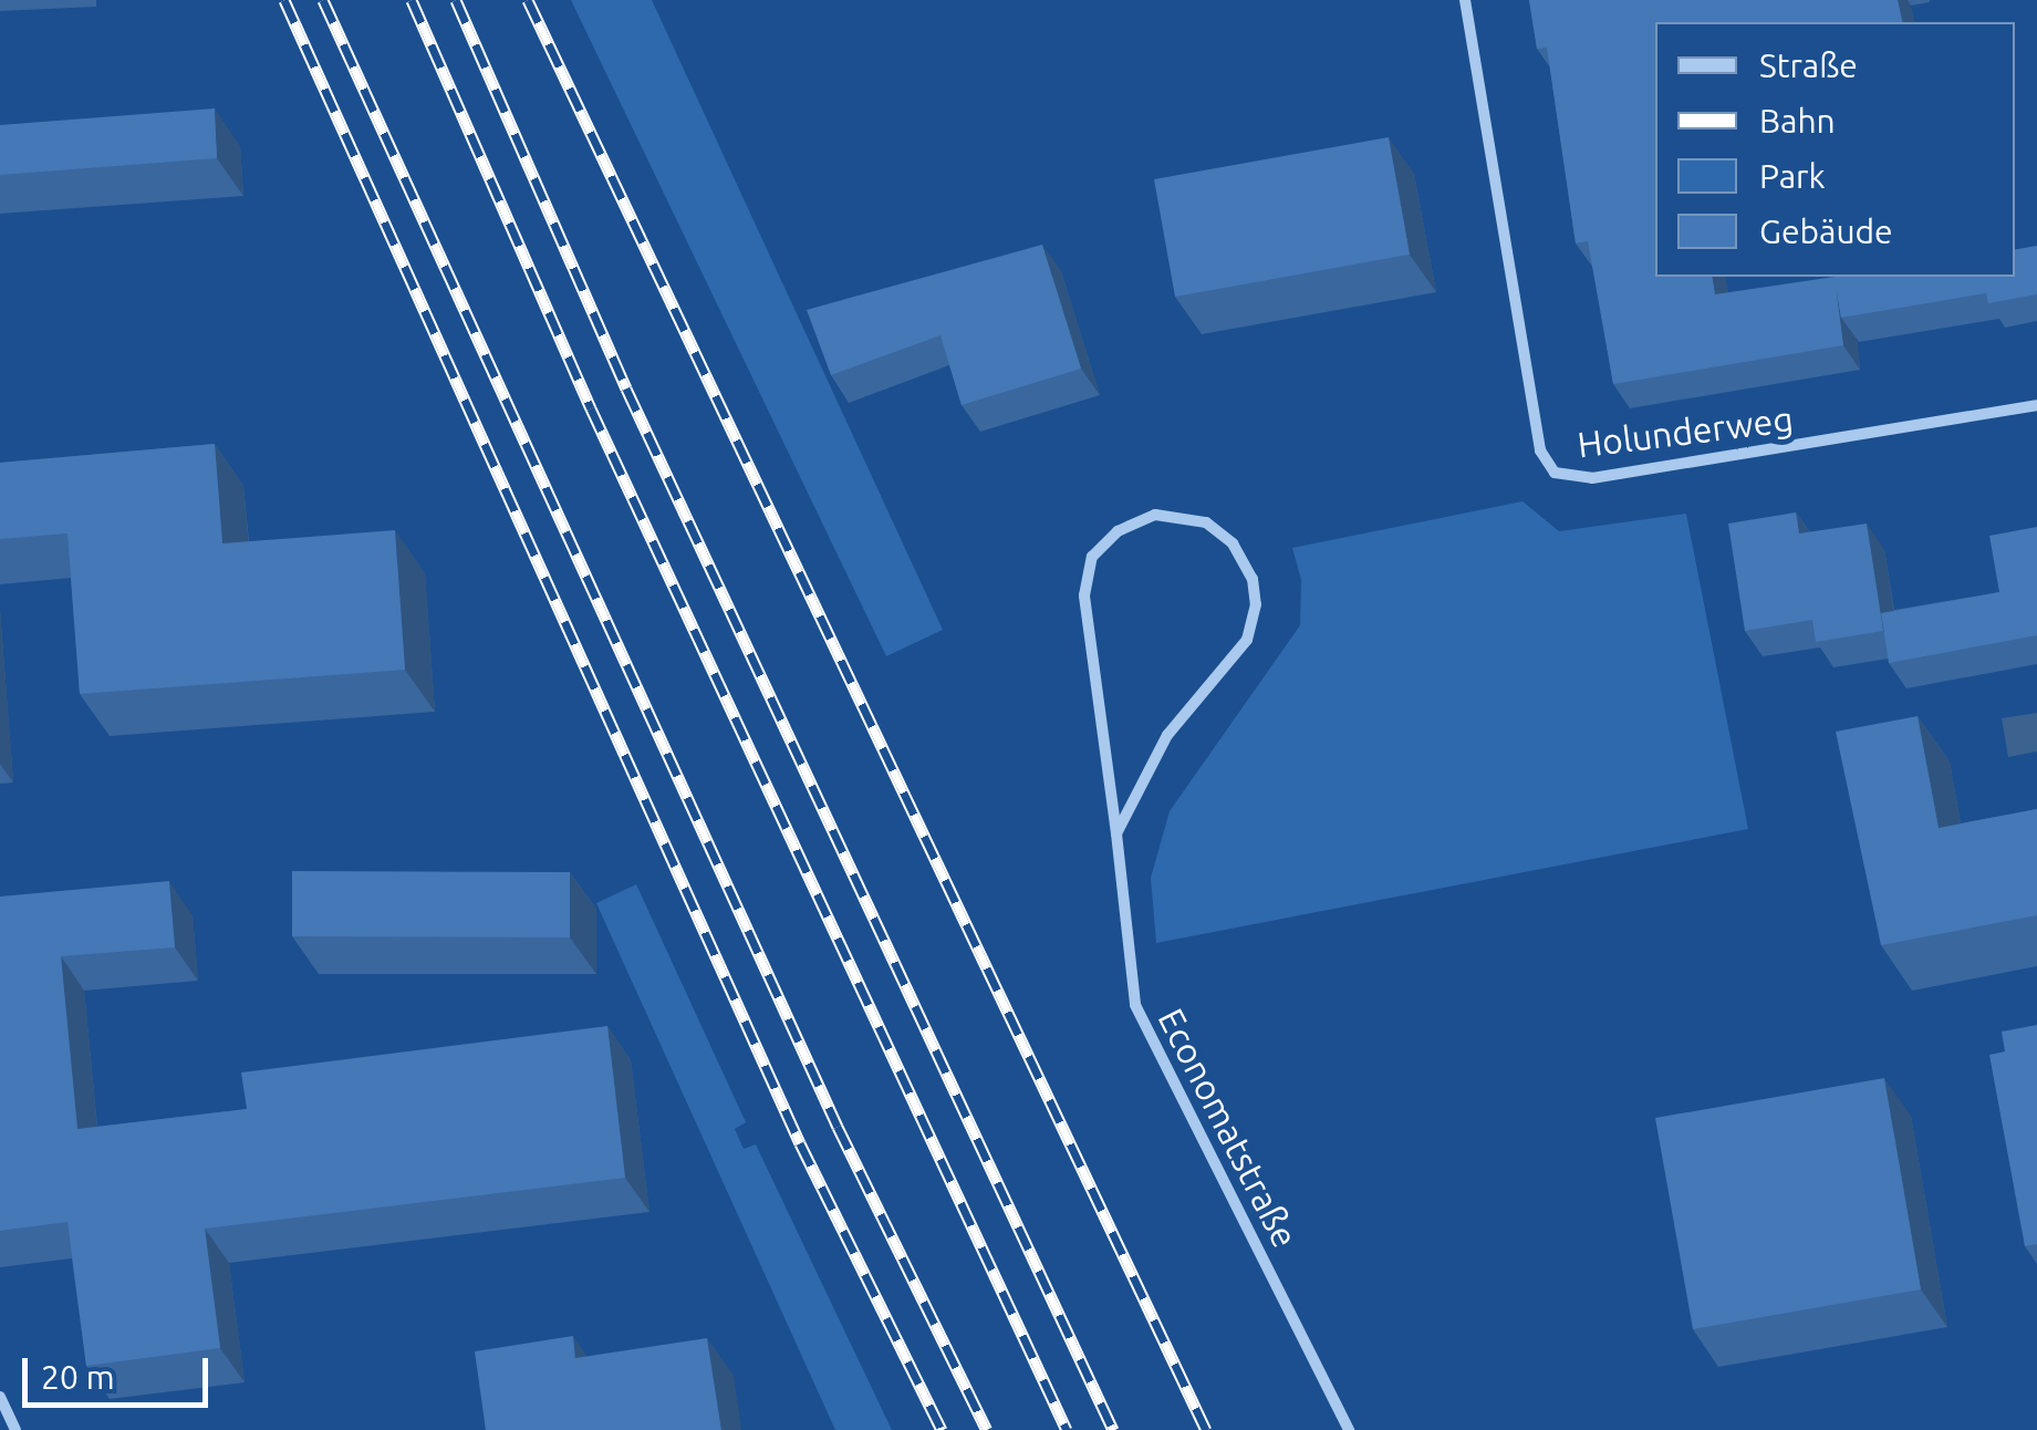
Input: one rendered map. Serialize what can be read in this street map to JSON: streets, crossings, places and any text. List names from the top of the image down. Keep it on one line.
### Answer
{"streets":{"street":["Holunderweg","Economatstraße"]},"legend":["Straße","Bahn","Park","Gebäude"],"scale_bar":"20 m"}
